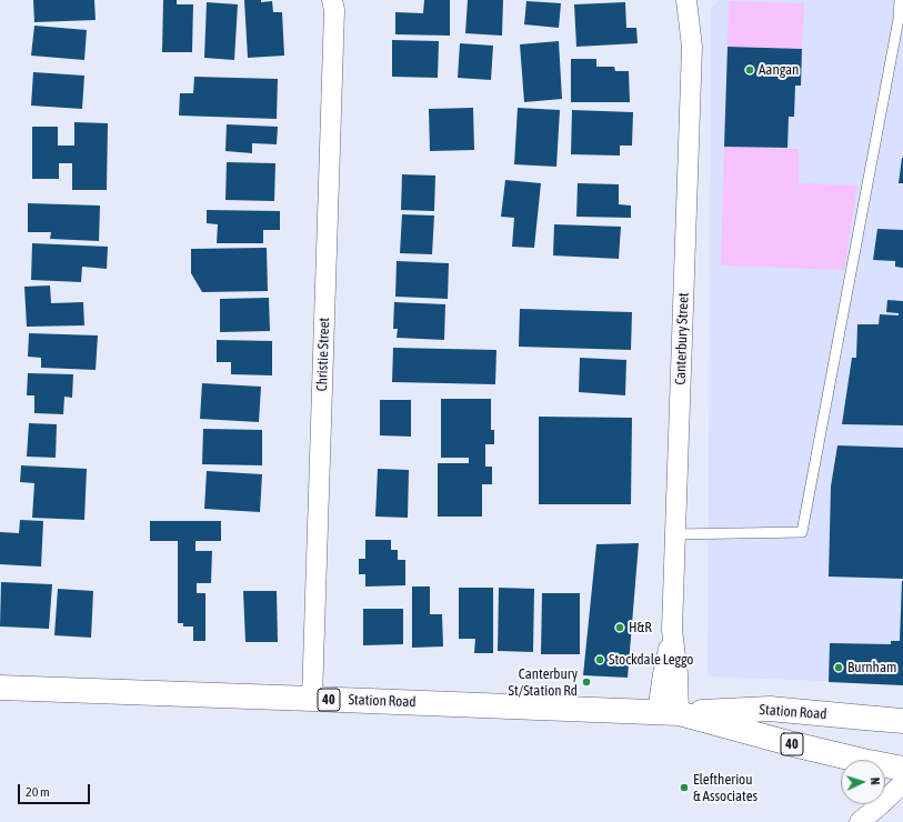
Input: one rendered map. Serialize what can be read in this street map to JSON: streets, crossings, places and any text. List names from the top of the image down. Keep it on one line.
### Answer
{"streets":{"main road":["40","Station Road"],"street":["Canterbury Street","Christie Street"]},"crossings":[["Canterbury Street","Station Road"],["Christie Street","Station Road"]],"places":["Aangan","H&R","Stockdale Leggo","Burnham","Canterbury St/Station Rd","Eleftheriou & Associates"],"scale_bar":"20 m","north":"right"}
